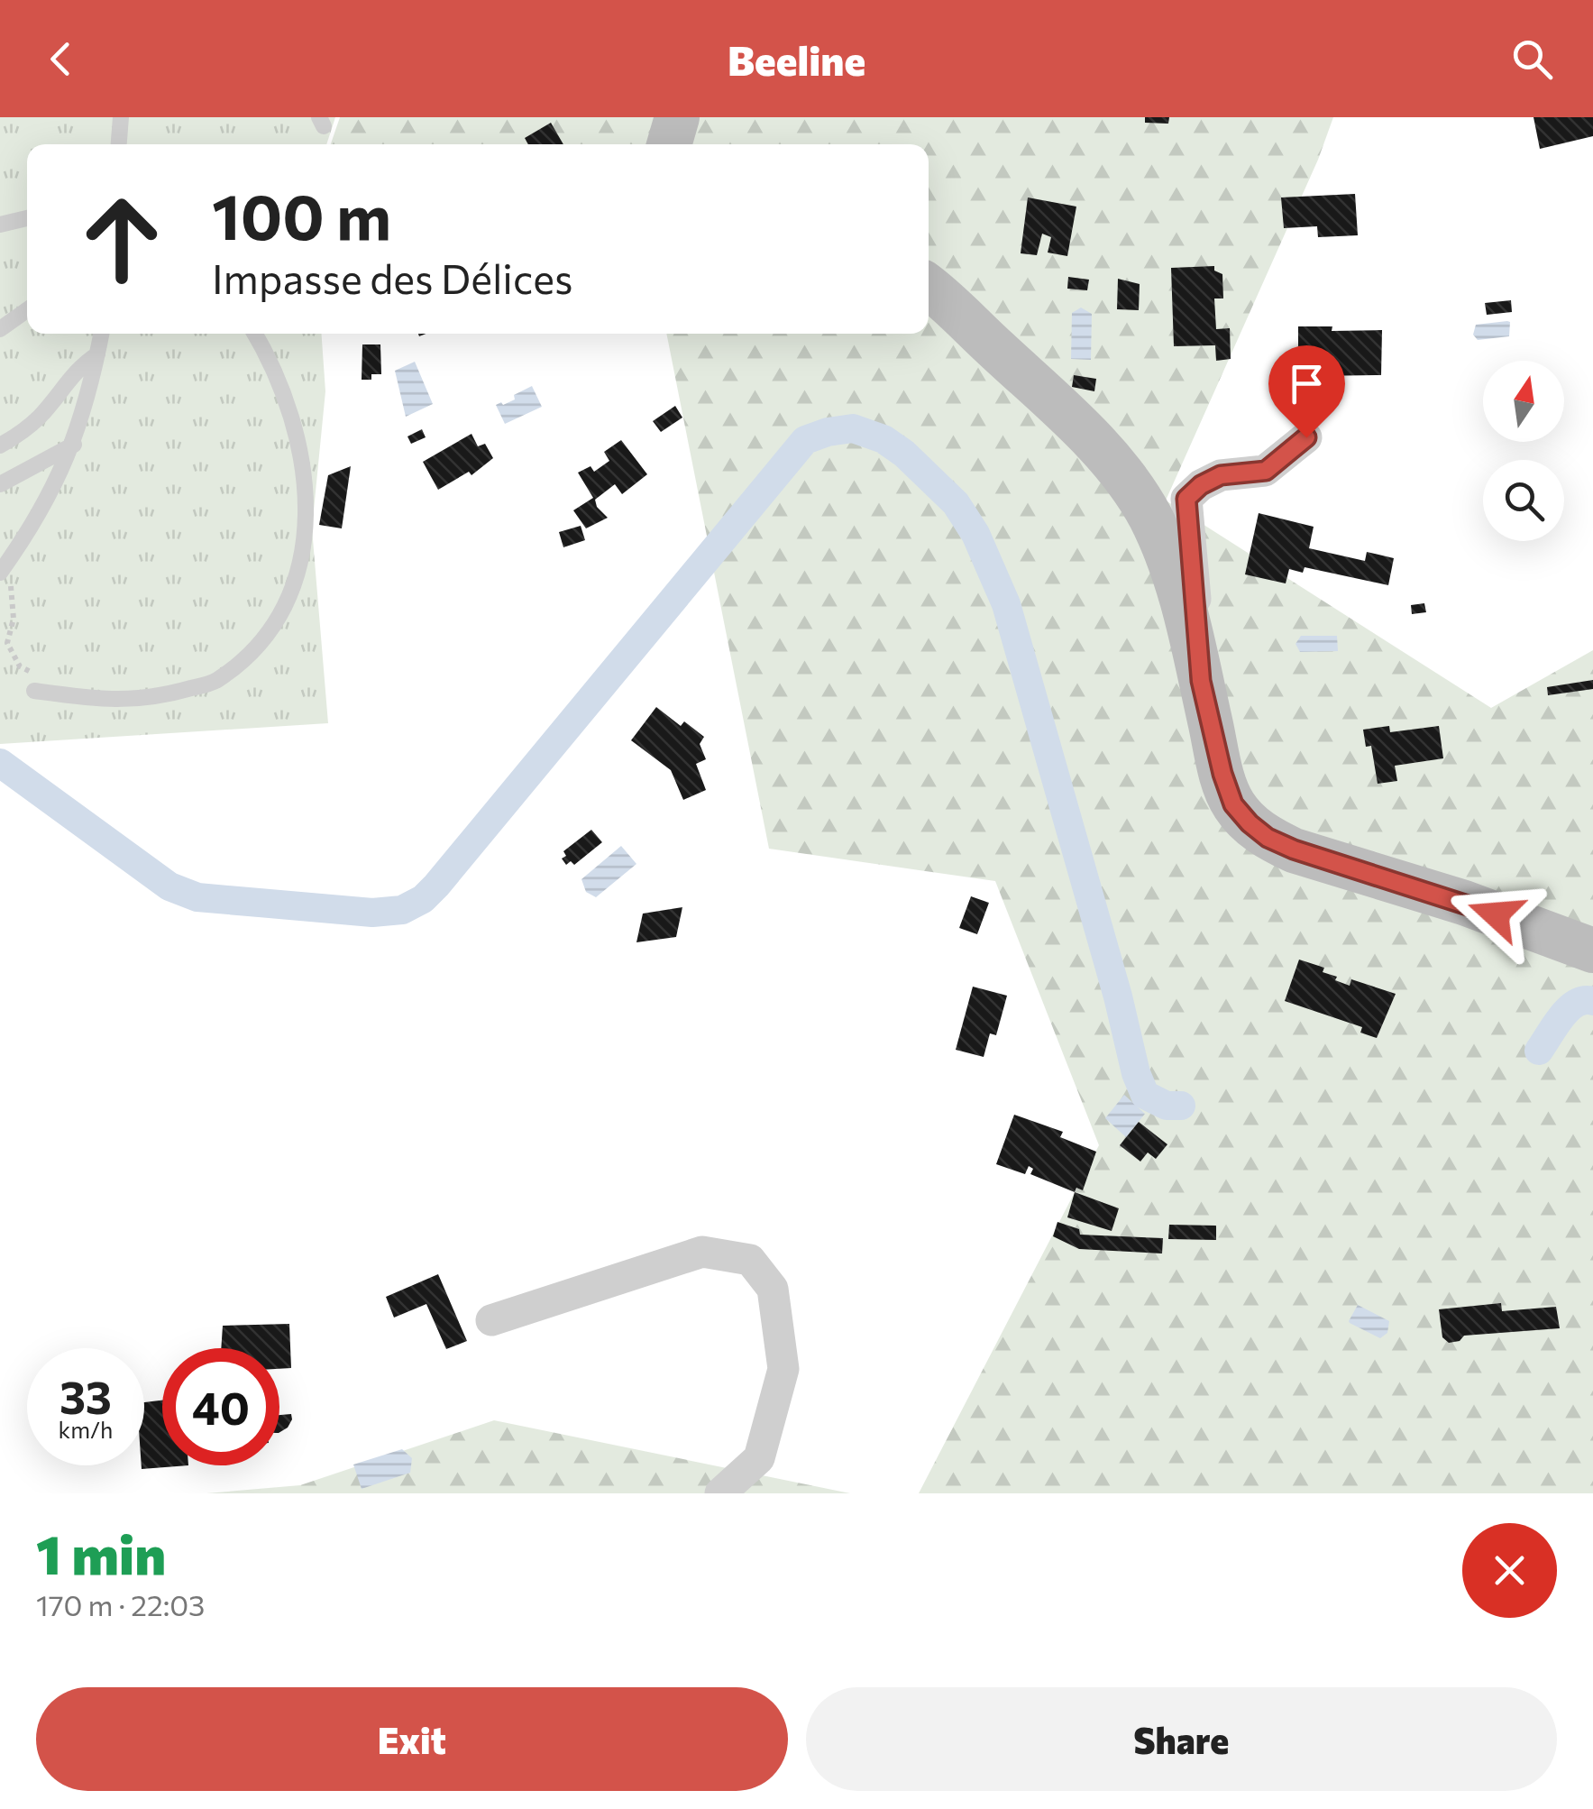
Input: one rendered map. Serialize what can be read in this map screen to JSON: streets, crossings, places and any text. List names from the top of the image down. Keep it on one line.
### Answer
{"north":"top","page":{"header":"Beeline","turn":["100 m","Impasse des Délices"],"speed":"33 km/h","limit":"40","heading":["1 min","170 m · 22:03"],"buttons":["Exit","Share"]}}
